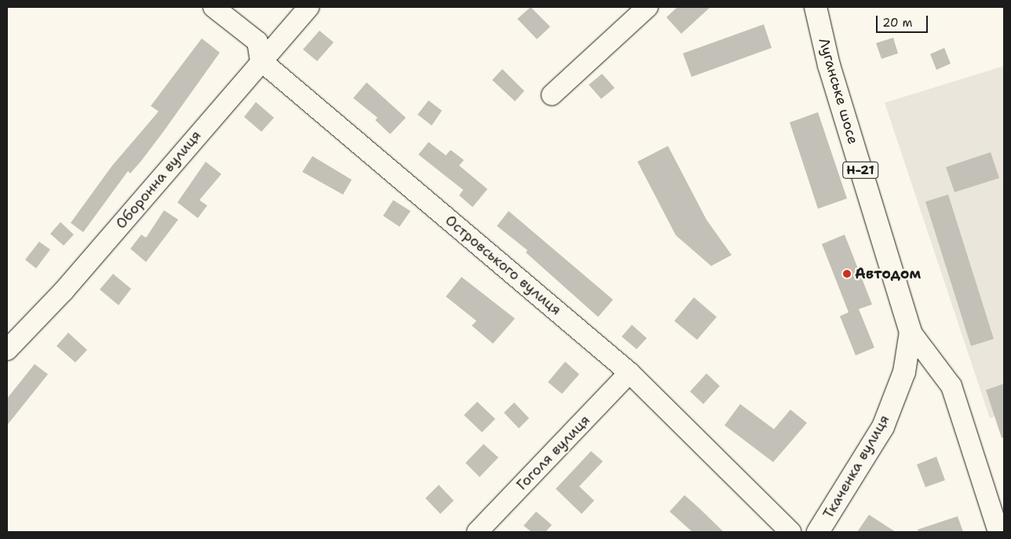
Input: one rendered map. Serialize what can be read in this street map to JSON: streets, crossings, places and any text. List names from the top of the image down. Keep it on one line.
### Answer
{"streets":{"main road":["Луганське шосе","Н-21","Ткаченка вулиця"],"street":["Оборонна вулиця","Островського вулиця","Гоголя вулиця"]},"crossings":[["Луганське шосе","Ткаченка вулиця"],["Оборонна вулиця","Островського вулиця"],["Островського вулиця","Гоголя вулиця"]],"places":["Автодом"],"scale_bar":"20 m"}
